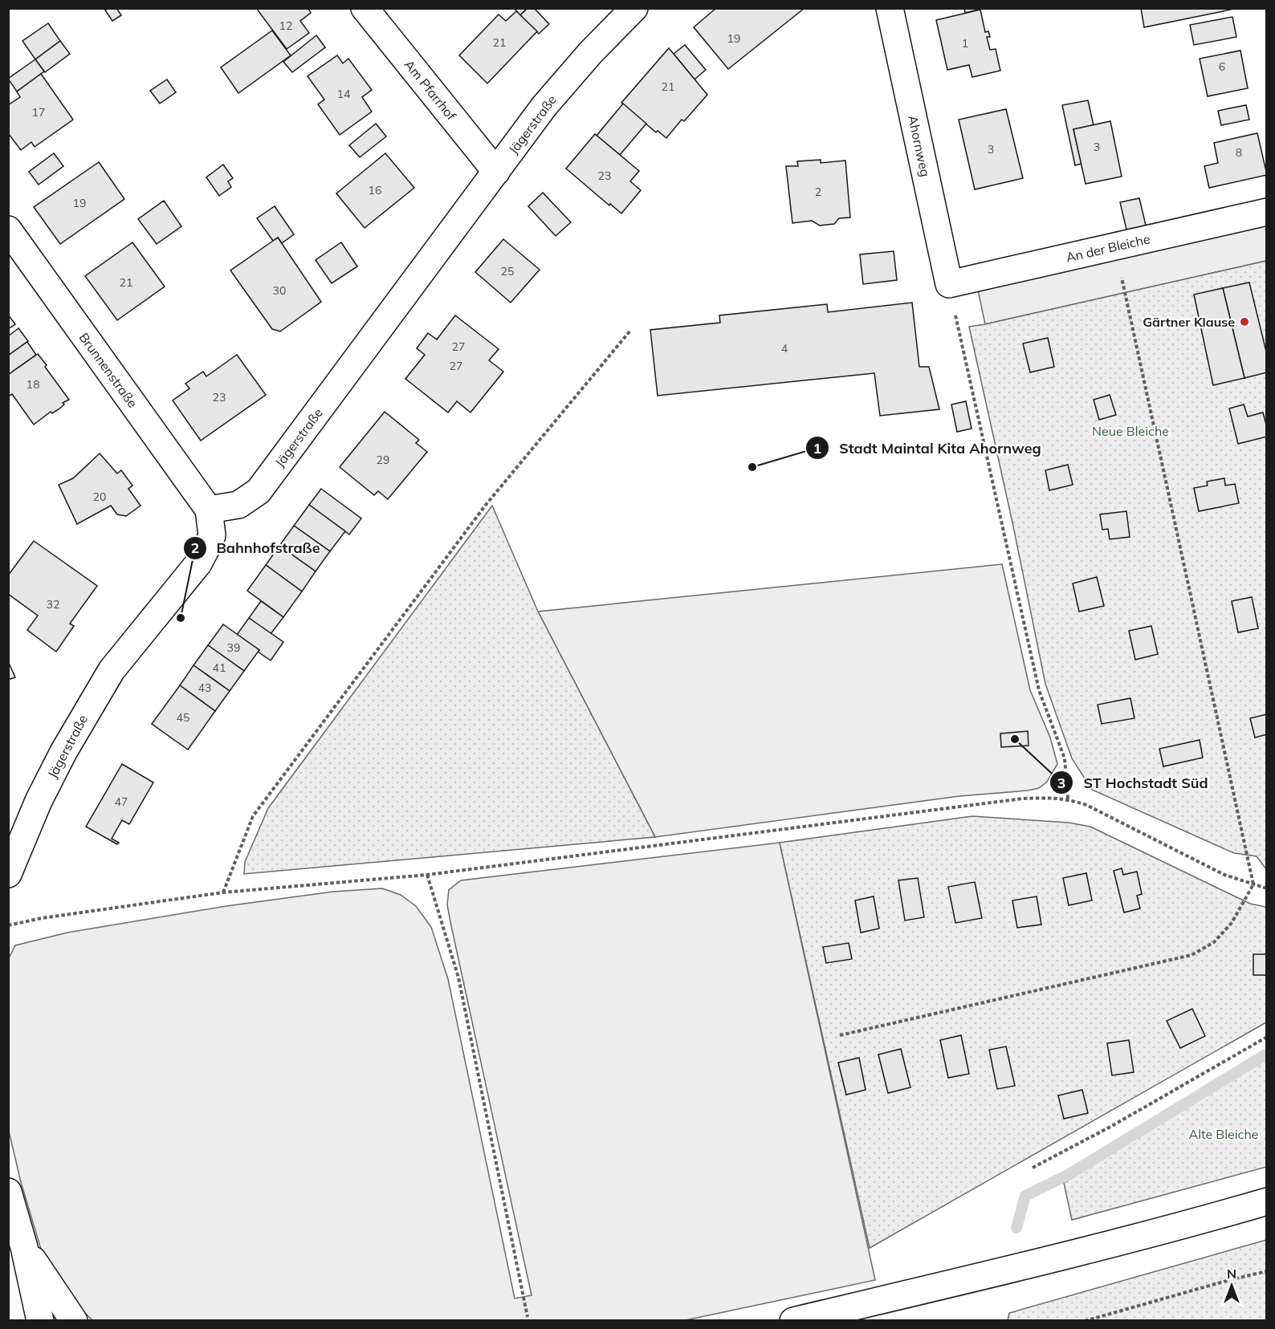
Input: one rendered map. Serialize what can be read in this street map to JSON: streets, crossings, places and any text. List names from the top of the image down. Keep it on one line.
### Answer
{"streets":{"street":["Am Pfarrhof","Jägerstraße","Ahornweg","An der Bleiche","Brunnenstraße"]},"crossings":[["Am Pfarrhof","Jägerstraße"],["Jägerstraße","Brunnenstraße"],["Ahornweg","An der Bleiche"]],"parks":["Neue Bleiche","Alte Bleiche"],"places":["Gärtner Klause","Stadt Maintal Kita Ahornweg","Bahnhofstraße","ST Hochstadt Süd"],"house_numbers":["12","19","21","1","6","21","14","17","3","3","8","23","16","2","19","25","21","30","27","4","27","18","23","29","20","32","39","41","43","45","47"],"north":"top"}
